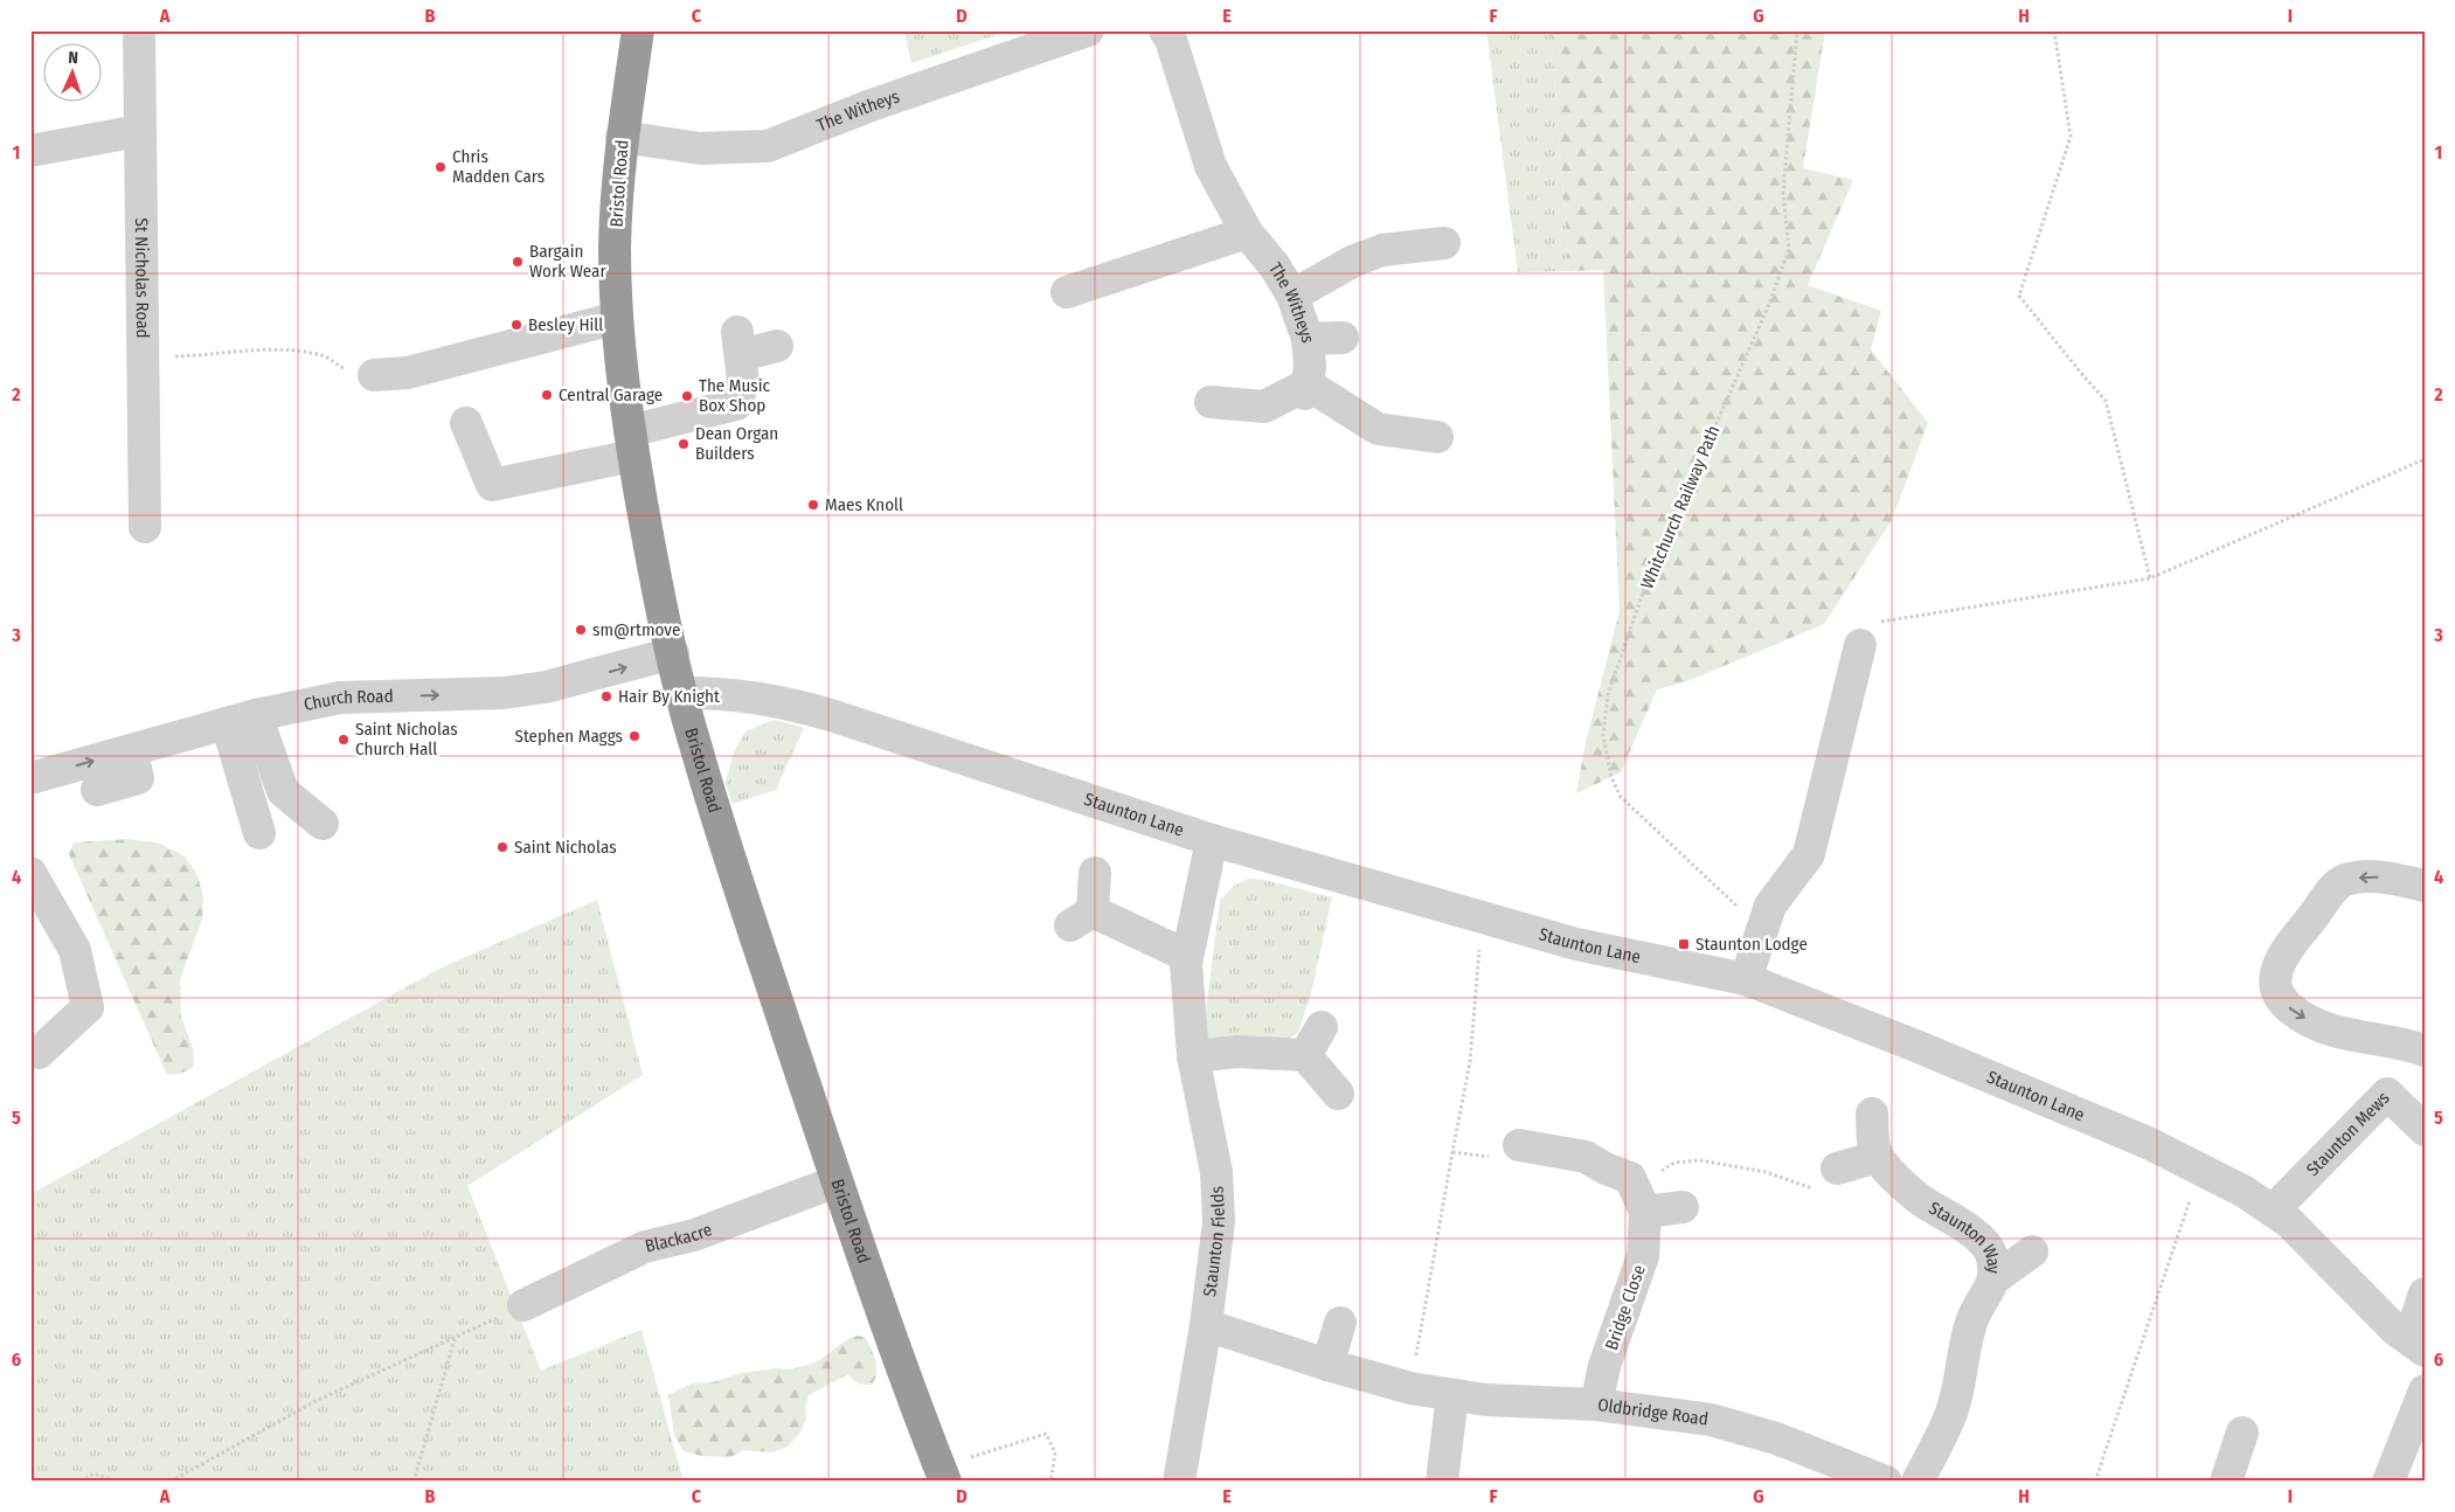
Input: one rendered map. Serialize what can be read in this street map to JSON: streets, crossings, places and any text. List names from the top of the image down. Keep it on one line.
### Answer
{"streets":{"highway":["Bristol Road"],"street":["The Witheys","St Nicholas Road","Church Road","Staunton Lane","Staunton Mews","Blackacre","Staunton Fields","Staunton Way","Bridge Close","Oldbridge Road"],"path":["Whitchurch Railway Path"]},"crossings":[["The Witheys","Bristol Road"],["Bristol Road","Church Road"],["Bristol Road","Staunton Lane"],["Bristol Road","Blackacre"],["Staunton Lane","Staunton Mews"],["Staunton Lane","Staunton Fields"],["Bridge Close","Oldbridge Road"]],"one_way":["Church Road"],"places":{"other":["Chris Madden Cars","Bargain Work Wear","Besley Hill","Central Garage","The Music Box Shop","Dean Organ Builders","Maes Knoll","sm@rtmove","Hair By Knight","Stephen Maggs","Saint Nicholas Church Hall","Saint Nicholas"],"transit":["Staunton Lodge"]},"north":"top","grid":{"columns":["A","B","C","D","E","F","G","H","I"],"rows":["1","2","3","4","5","6"]}}
